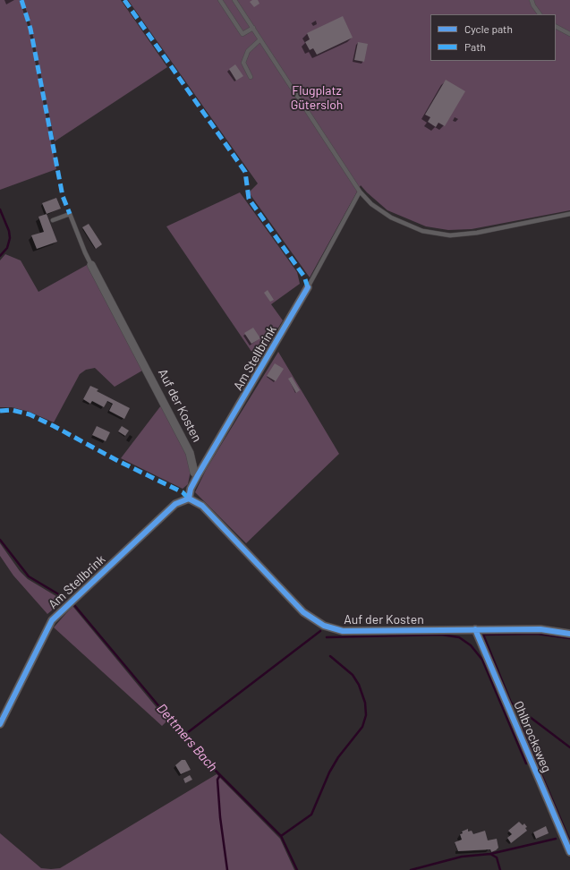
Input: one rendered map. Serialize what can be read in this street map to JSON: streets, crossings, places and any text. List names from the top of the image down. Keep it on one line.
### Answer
{"streets":{"street":["Am Stellbrink","Auf der Kosten","Ohlbrocksweg"]},"crossings":[["Am Stellbrink","Auf der Kosten"],["Auf der Kosten","Ohlbrocksweg"]],"water":["Dettmers Bach"],"parks":["Flugplatz Gütersloh"],"legend":["Cycle path","Path"]}
